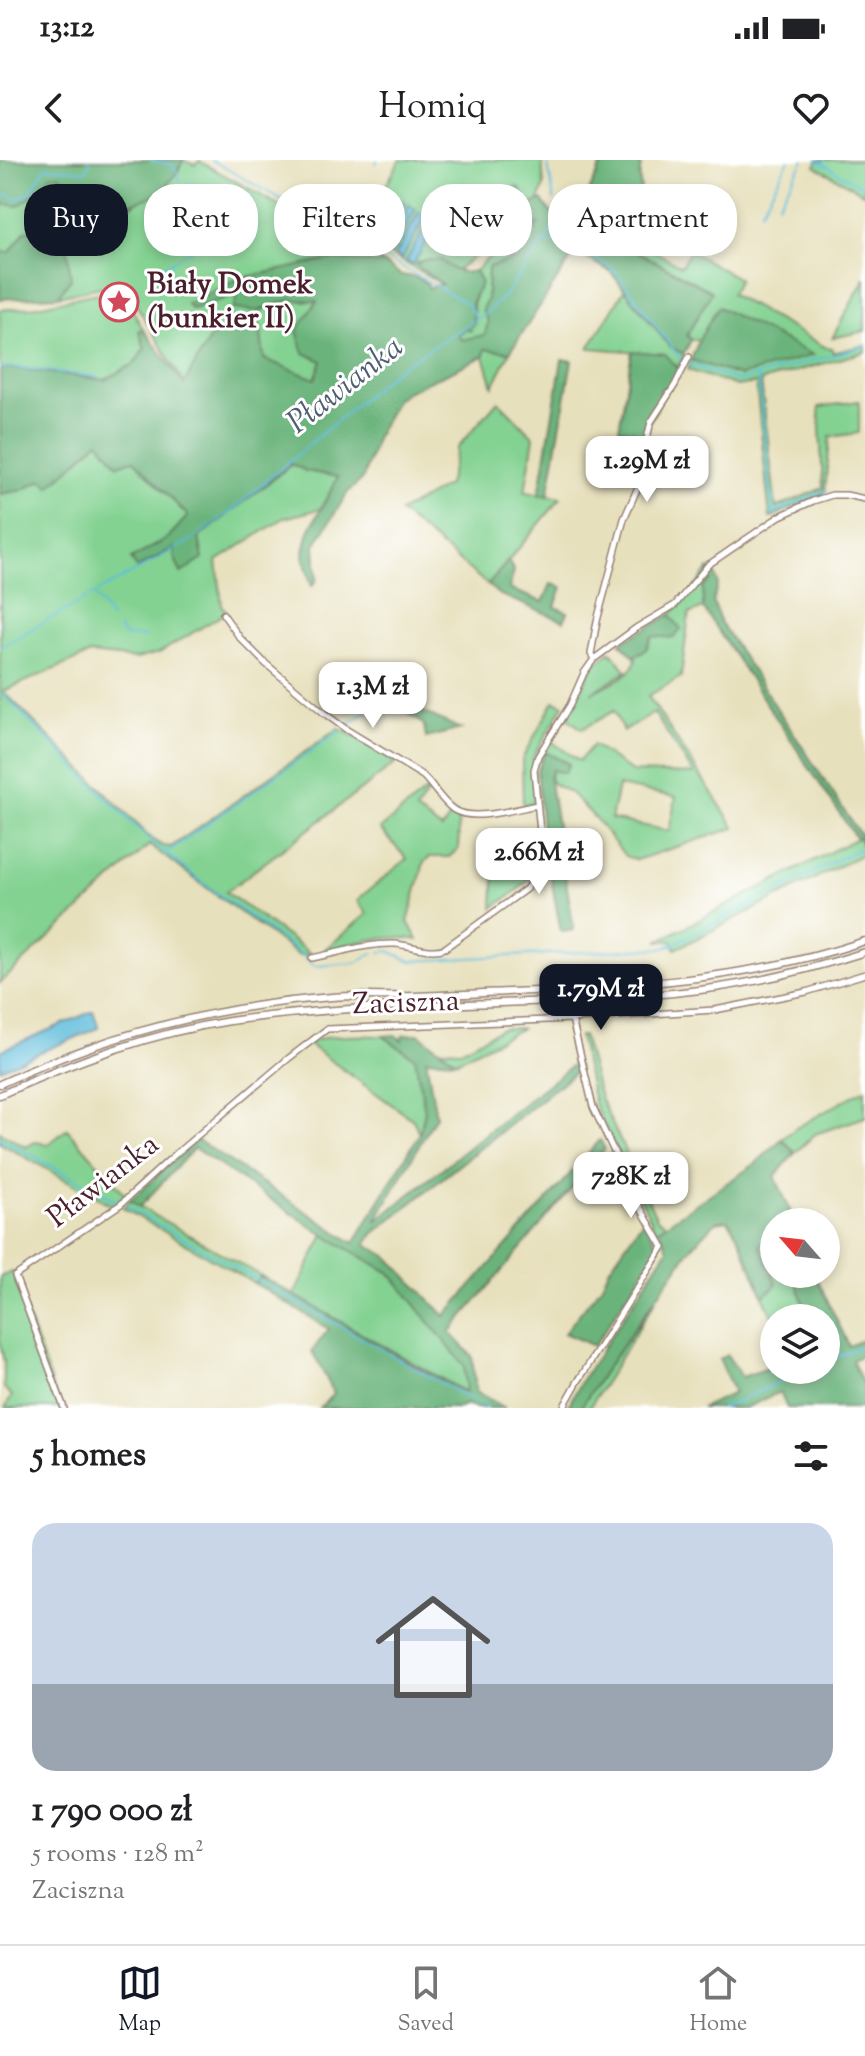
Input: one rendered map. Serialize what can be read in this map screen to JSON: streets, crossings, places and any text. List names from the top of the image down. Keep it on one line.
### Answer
{"streets":{"street":["Zaciszna","Pławianka"]},"crossings":[["Zaciszna","Pławianka"]],"water":["Pławianka"],"places":{"place":["Biały Domek (bunkier II)"]},"north":"top left","page":{"status":"13:12","header":"Homiq","chip":["Buy","Rent","Filters","New","Apartment"],"price":["1.29M zł","1.3M zł","2.66M zł","1.79M zł","728K zł"],"heading":"5 homes","list":[{"name":"1 790 000 zł","note":"5 rooms · 128 m² · Zaciszna"}],"tabs":["Map","Saved","Home"]}}
